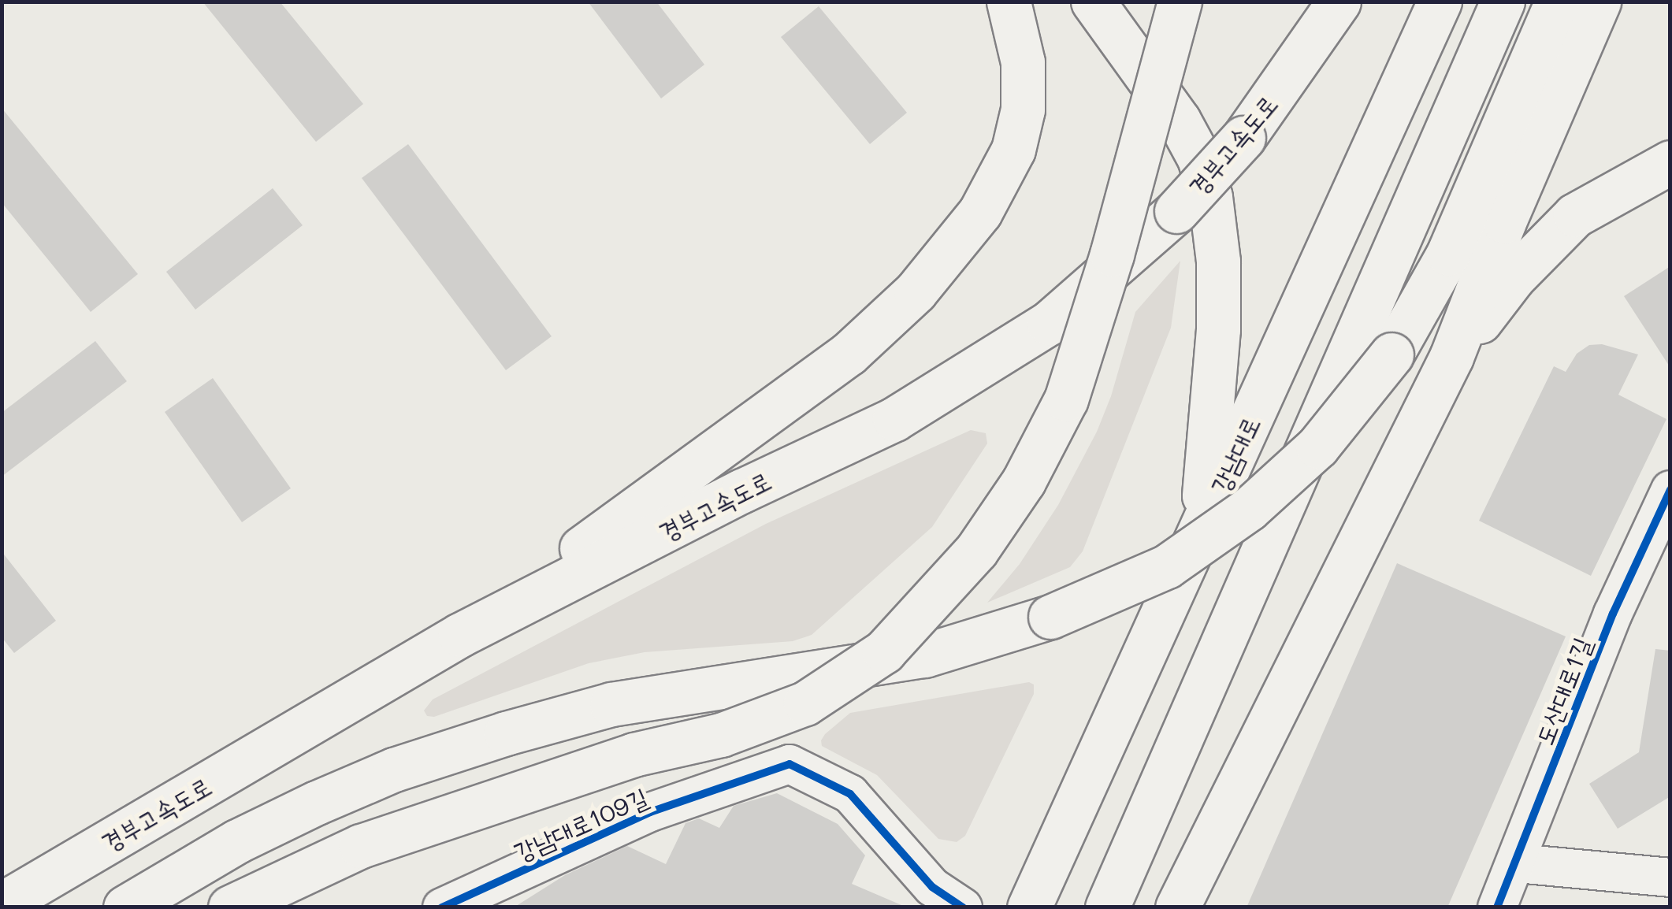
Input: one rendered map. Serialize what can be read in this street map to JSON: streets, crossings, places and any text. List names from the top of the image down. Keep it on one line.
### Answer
{"streets":{"main road":["경부고속도로","강남대로"],"street":["도산대로1길","강남대로109길"]}}
